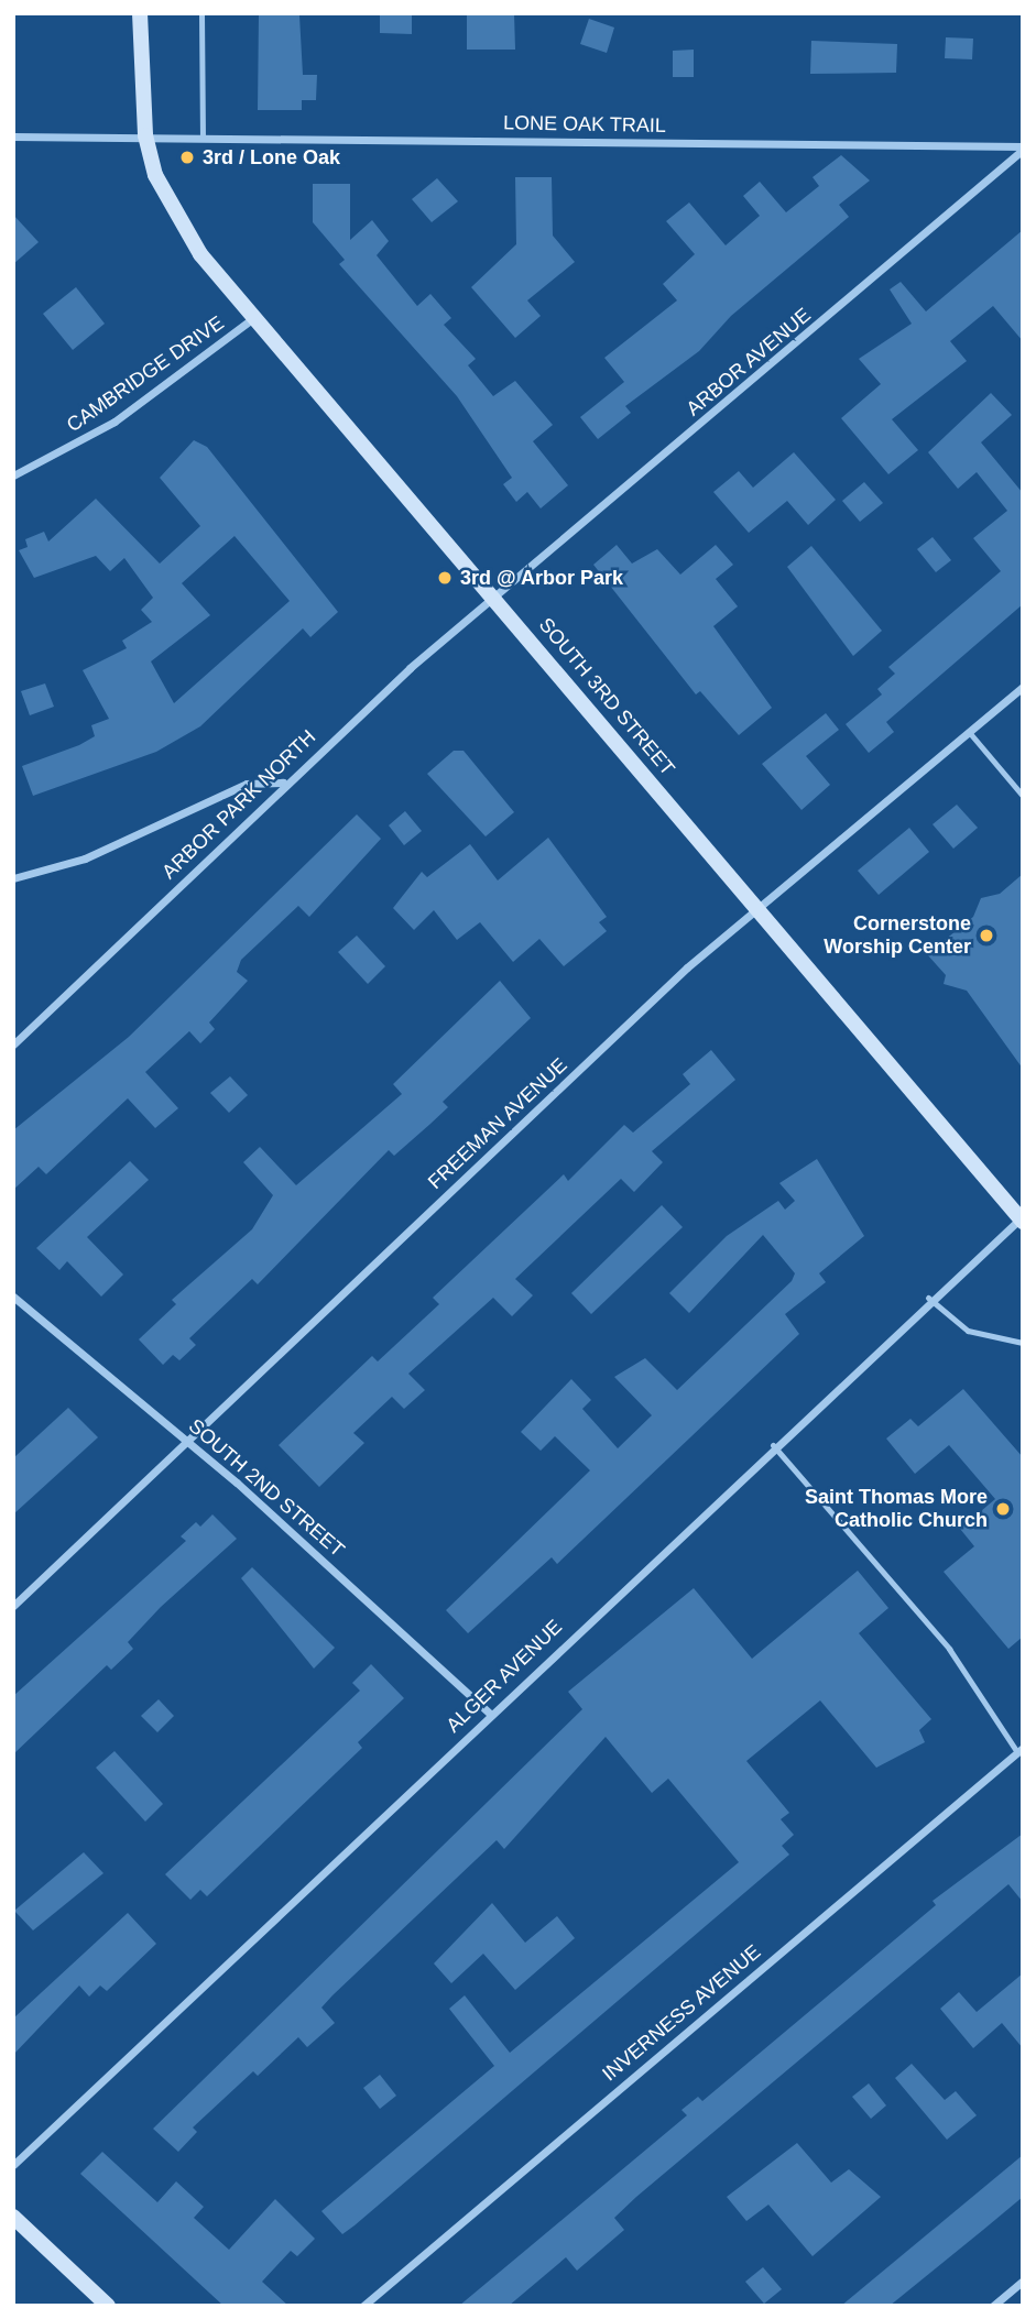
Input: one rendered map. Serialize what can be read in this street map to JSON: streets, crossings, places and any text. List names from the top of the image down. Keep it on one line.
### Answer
{"streets":{"street":["LONE OAK TRAIL","ARBOR AVENUE","CAMBRIDGE DRIVE","SOUTH 3RD STREET","ARBOR PARK NORTH","FREEMAN AVENUE","SOUTH 2ND STREET","ALGER AVENUE","INVERNESS AVENUE"]},"crossings":[["LONE OAK TRAIL","ARBOR AVENUE"],["LONE OAK TRAIL","SOUTH 3RD STREET"],["ARBOR AVENUE","SOUTH 3RD STREET"],["ARBOR AVENUE","ARBOR PARK NORTH"],["CAMBRIDGE DRIVE","SOUTH 3RD STREET"],["SOUTH 3RD STREET","ARBOR PARK NORTH"],["SOUTH 3RD STREET","FREEMAN AVENUE"],["SOUTH 3RD STREET","ALGER AVENUE"],["FREEMAN AVENUE","SOUTH 2ND STREET"],["SOUTH 2ND STREET","ALGER AVENUE"]],"places":["3rd / Lone Oak","3rd @ Arbor Park","Cornerstone Worship Center","Saint Thomas More Catholic Church"]}
